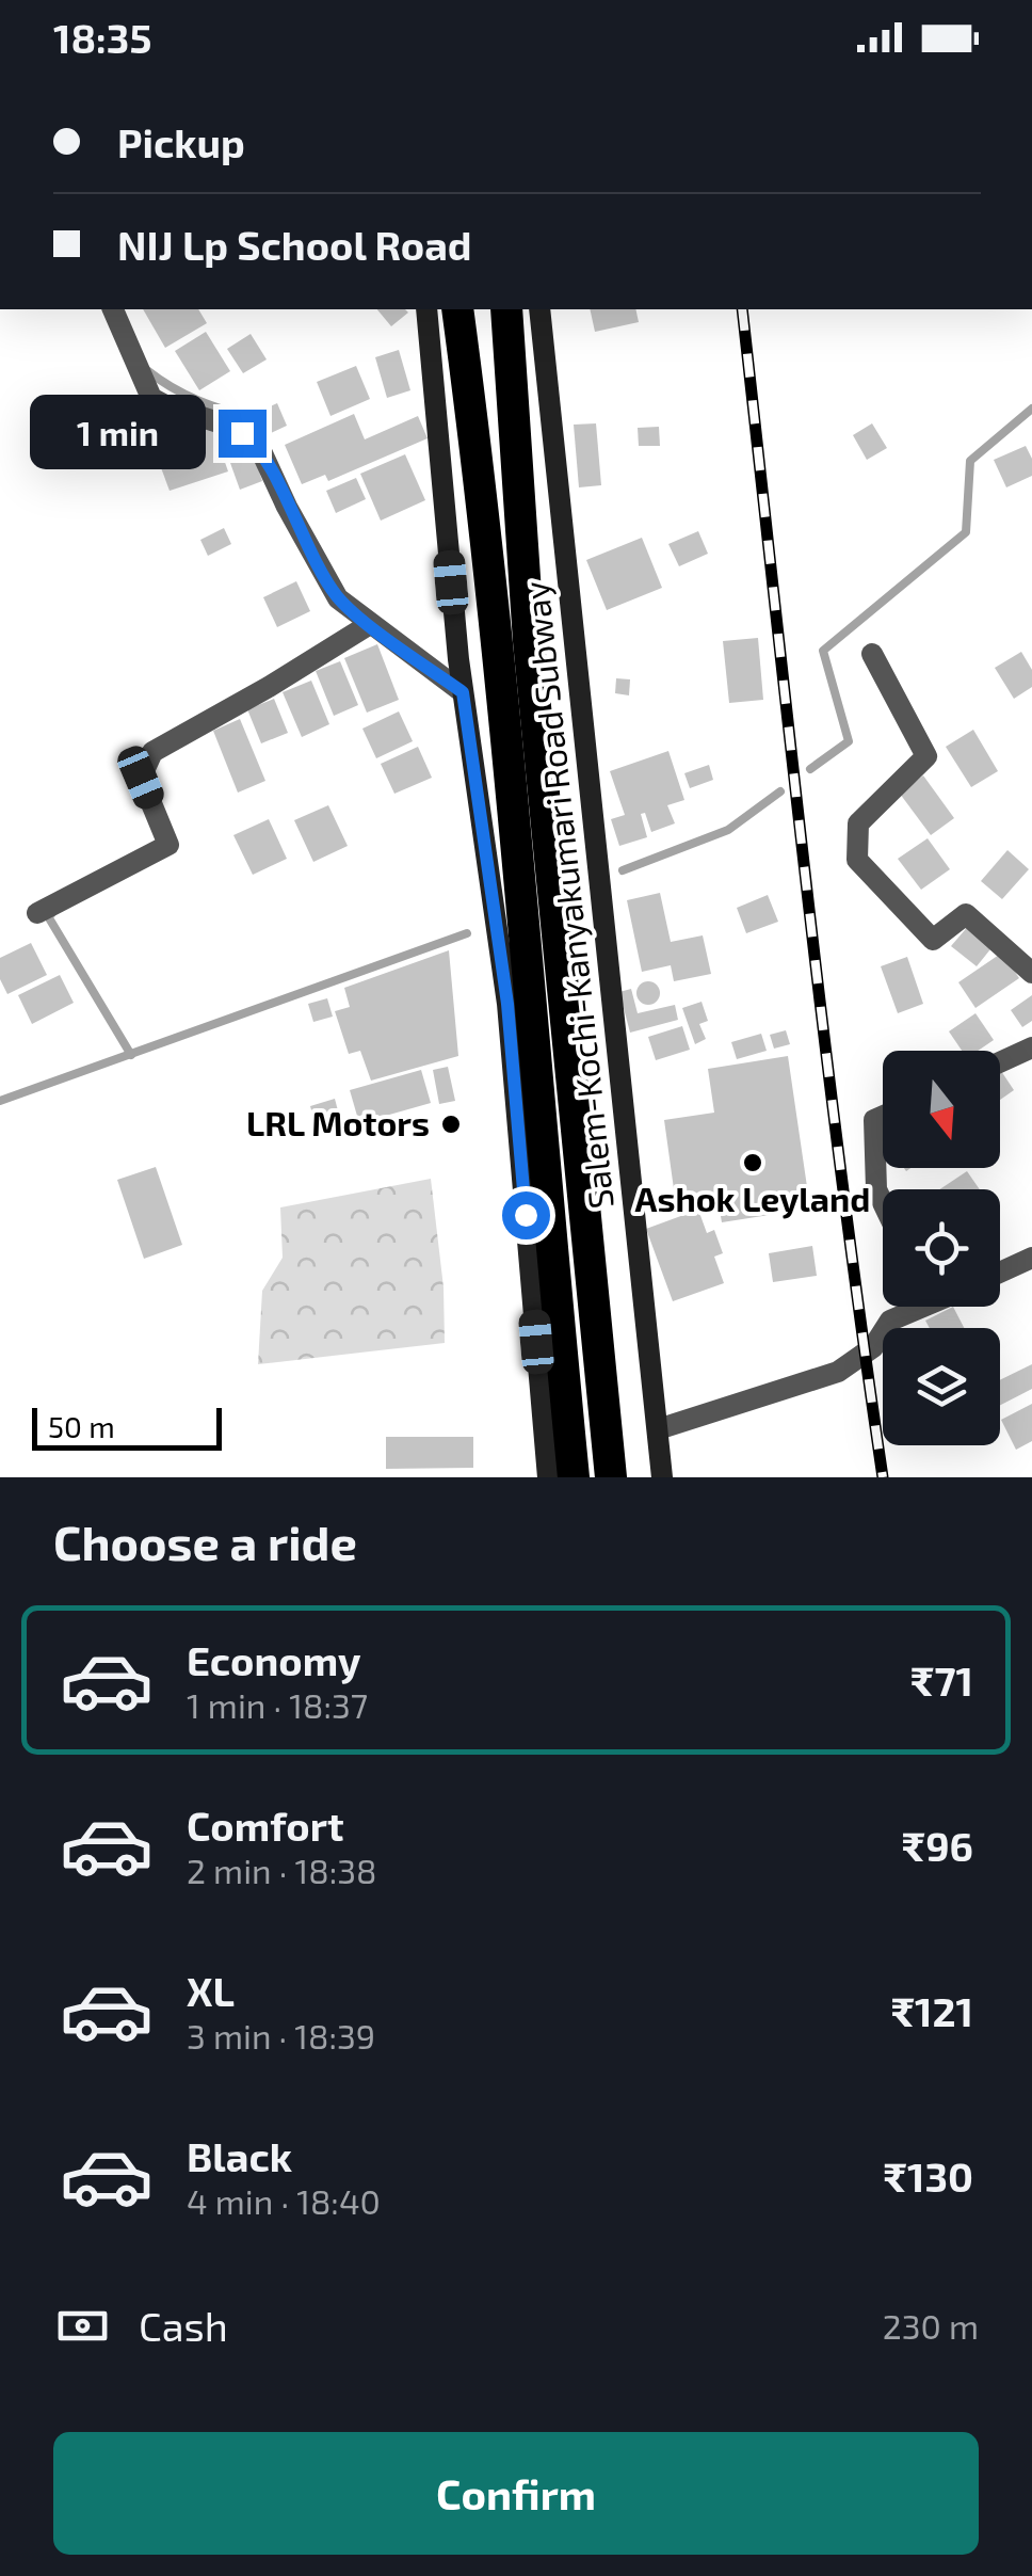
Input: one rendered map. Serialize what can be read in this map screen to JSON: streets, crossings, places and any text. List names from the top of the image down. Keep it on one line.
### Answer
{"streets":{"street":["Salem-Kochi-Kanyakumari Road Subway"]},"places":["LRL Motors","Ashok Leyland"],"scale_bar":"50 m","north":"bottom","page":{"status":"18:35","banner":["Pickup","NIJ Lp School Road"],"bubble":"1 min","scale":"50 m","heading":"Choose a ride","list":[{"name":"Economy","note":"1 min · 18:37","value":"₹71"},{"name":"Comfort","note":"2 min · 18:38","value":"₹96"},{"name":"XL","note":"3 min · 18:39","value":"₹121"},{"name":"Black","note":"4 min · 18:40","value":"₹130"}],"pay":["Cash","230 m"],"buttons":"Confirm"}}
